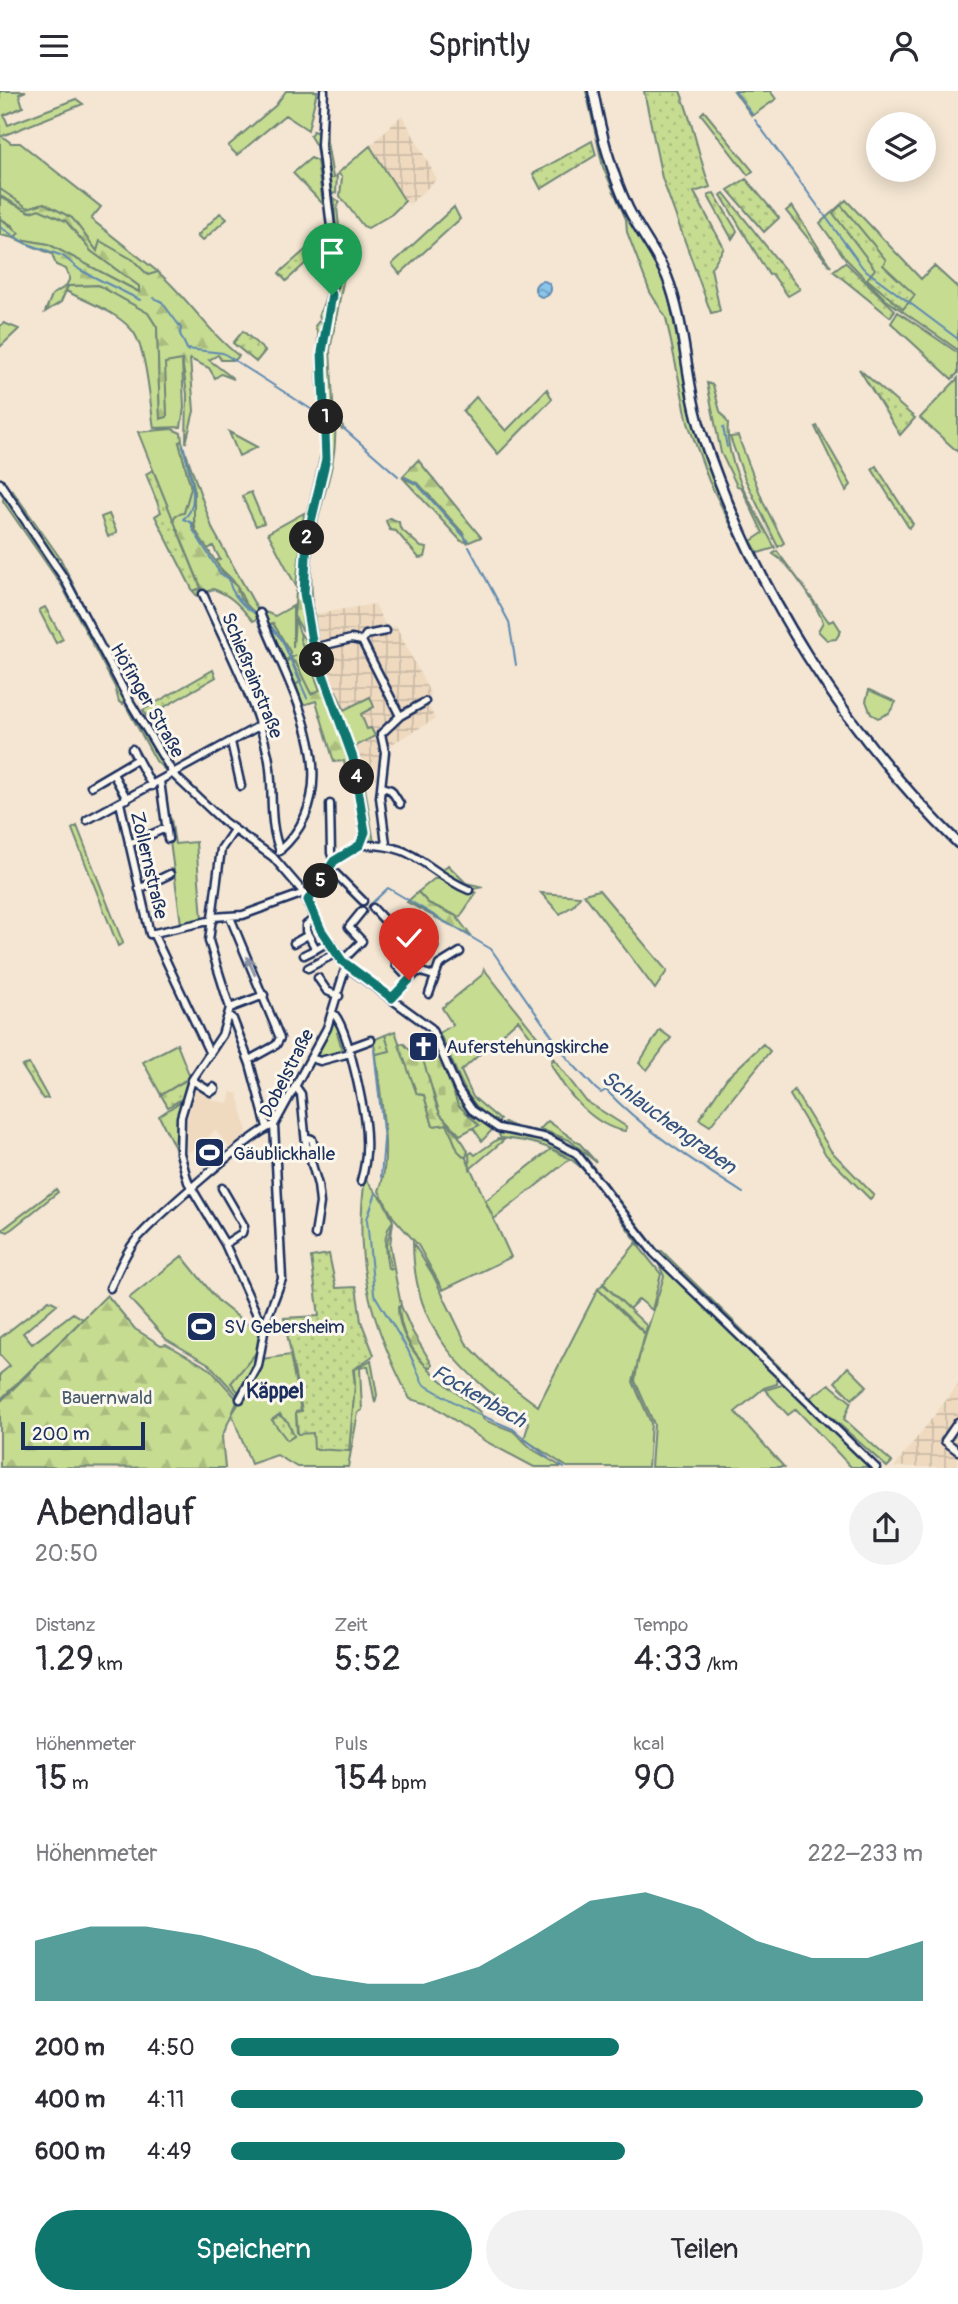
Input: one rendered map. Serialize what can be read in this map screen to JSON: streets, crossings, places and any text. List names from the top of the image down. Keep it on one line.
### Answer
{"streets":{"street":["Schießrainstraße","Höfinger Straße","Zollernstraße","Dobelstraße"]},"crossings":[["Höfinger Straße","Dobelstraße"]],"districts":["Käppel"],"water":["Schlauchengraben","Fockenbach"],"parks":["Bauernwald"],"places":{"church":["Auferstehungskirche"],"sports":["Gäublickhalle","SV Gebersheim"]},"scale_bar":"200 m","page":{"header":"Sprintly","pins":["1","2","3","4","5"],"scale":"200 m","heading":["Abendlauf","20:50"],"stats":[["Distanz","1.29 km"],["Zeit","5:52"],["Tempo","4:33 /km"],["Höhenmeter","15 m"],["Puls","154 bpm"],["kcal","90"]],"chart":["Höhenmeter","222–233 m"],"list":[{"name":"200 m","note":"4:50"},{"name":"400 m","note":"4:11"},{"name":"600 m","note":"4:49"}],"buttons":["Speichern","Teilen"]}}
